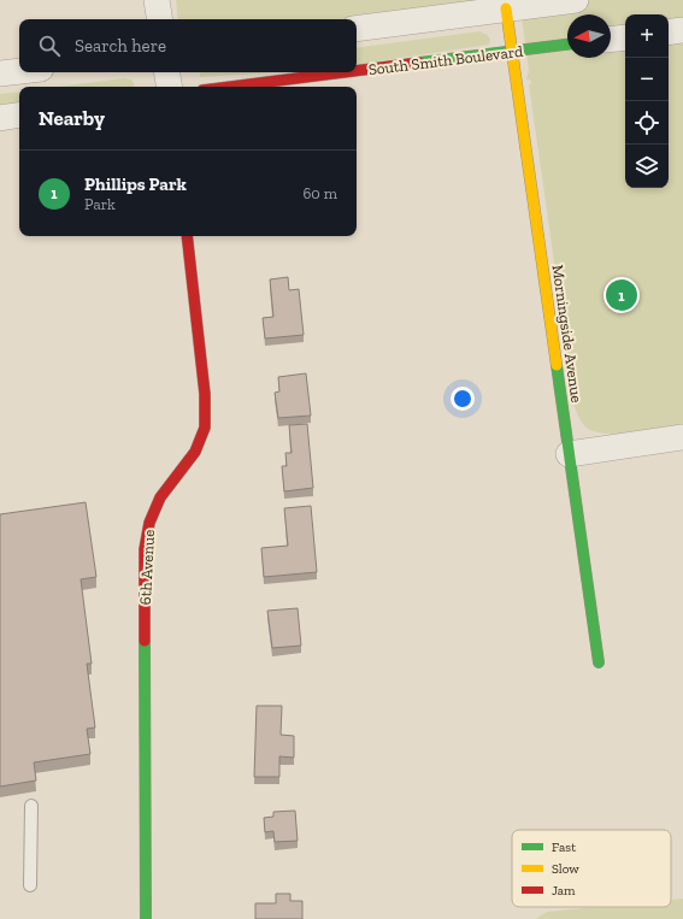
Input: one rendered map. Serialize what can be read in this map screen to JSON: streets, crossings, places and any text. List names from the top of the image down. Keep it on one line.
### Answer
{"streets":{"street":["South Smith Boulevard","Morningside Avenue","6th Avenue"]},"crossings":[["South Smith Boulevard","Morningside Avenue"]],"legend":["Fast","Slow","Jam"],"north":"left","page":{"map_buttons":["+","−"],"search":"Search here","heading":"Nearby","list":[{"mark":"1","name":"Phillips Park","note":"Park","value":"60 m"}],"pins":"1"}}
